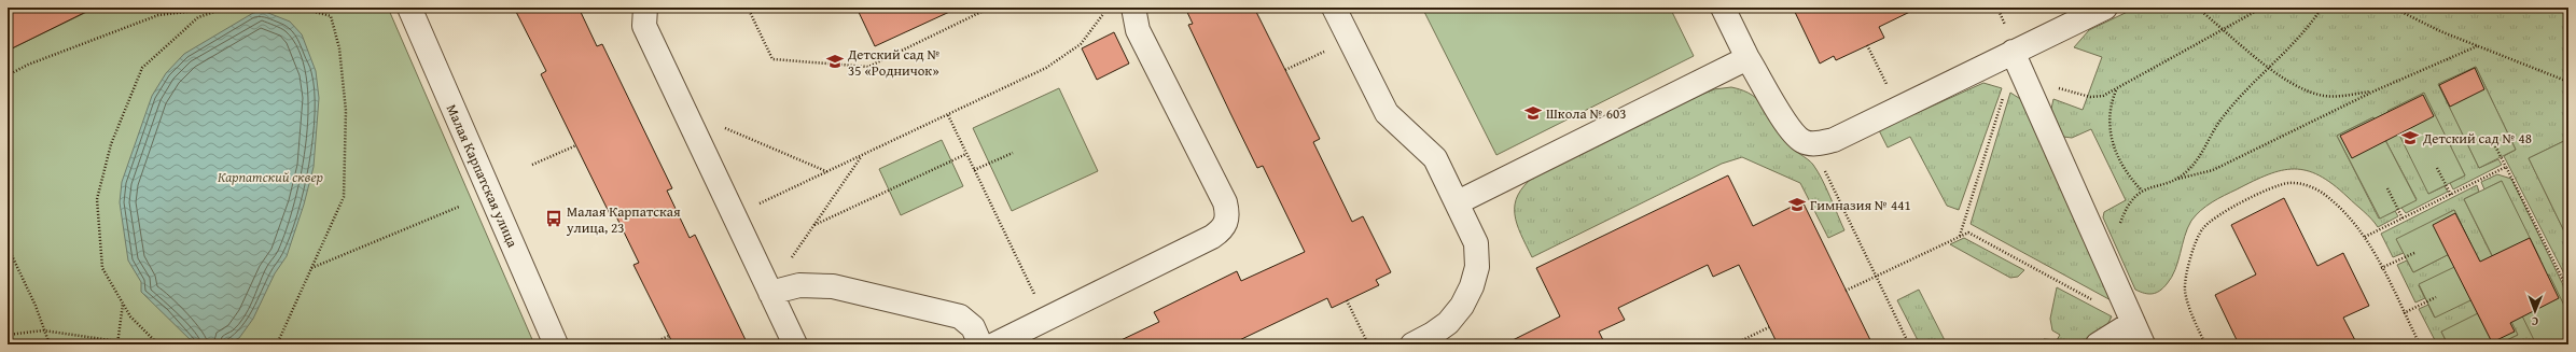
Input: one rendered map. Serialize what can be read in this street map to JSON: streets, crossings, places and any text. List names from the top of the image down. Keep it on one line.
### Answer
{"streets":{"street":["Малая Карпатская улица"]},"parks":["Карпатский сквер"],"places":{"school or university":["Детский сад № 35 «Родничок»","Школа № 603","Детский сад № 48","Гимназия № 441"],"bus stop":["Малая Карпатская улица, 23"]},"north":"bottom"}
